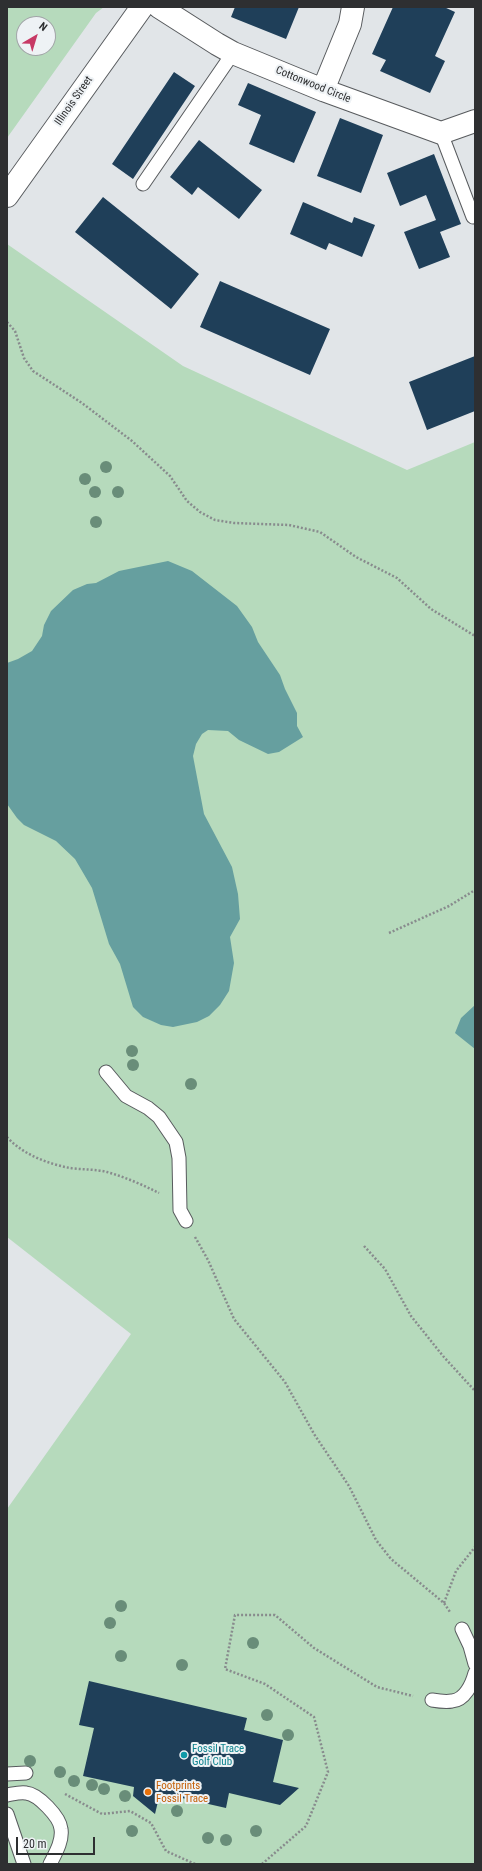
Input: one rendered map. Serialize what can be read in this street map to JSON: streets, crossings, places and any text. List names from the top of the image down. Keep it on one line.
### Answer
{"streets":{"street":["Cottonwood Circle","Illinois Street"]},"places":["Fossil Trace Golf Club","Footprints Fossil Trace"],"scale_bar":"20 m","north":"top right"}
